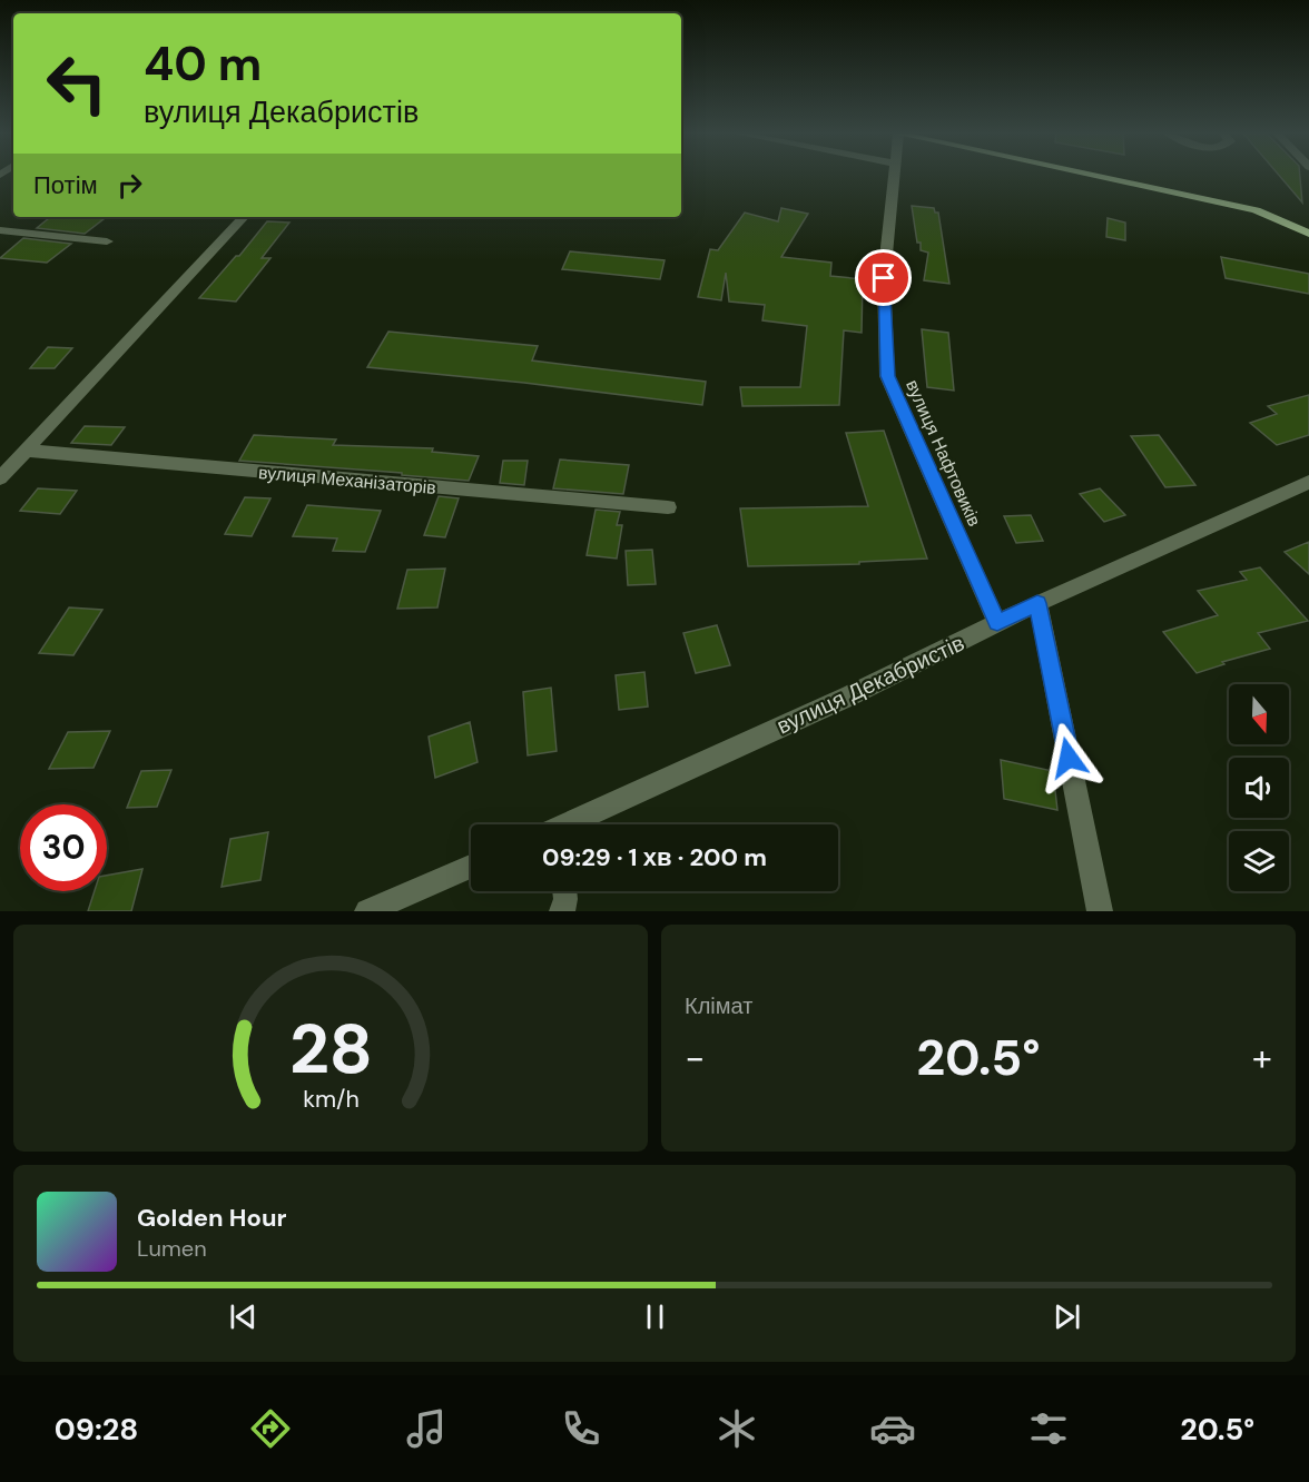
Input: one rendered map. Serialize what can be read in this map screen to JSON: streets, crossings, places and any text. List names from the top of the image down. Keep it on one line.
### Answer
{"streets":{"street":["вулиця Нафтовиків","вулиця Механізаторів","вулиця Декабристів"]},"crossings":[["вулиця Нафтовиків","вулиця Декабристів"]],"north":"bottom","page":{"turn":["40 m","вулиця Декабристів"],"then":"Потім","limit":"30","trip":"09:29 · 1 хв · 200 m","tile":"Клімат","heat":["−","20.5°","+"],"song":["Golden Hour","Lumen"],"tabs":["09:28","20.5°"],"gauge":["28","km/h"]}}
